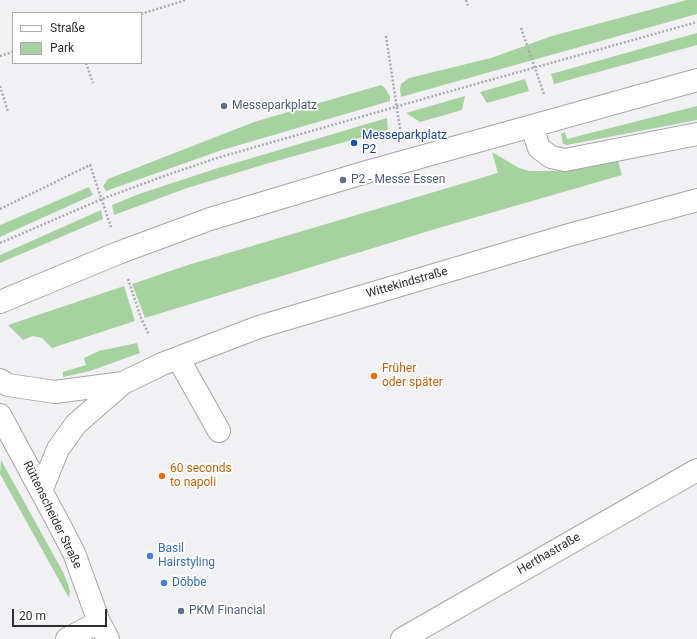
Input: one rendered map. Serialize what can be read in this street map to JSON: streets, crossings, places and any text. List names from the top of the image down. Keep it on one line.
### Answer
{"streets":{"street":["Wittekindstraße","Rüttenscheider Straße","Herthastraße"]},"crossings":[["Wittekindstraße","Rüttenscheider Straße"]],"places":["Messeparkplatz","Messeparkplatz P2","P2 - Messe Essen","Früher oder später","60 seconds to napoli","Basil Hairstyling","Döbbe","PKM Financial"],"legend":["Straße","Park"],"scale_bar":"20 m"}
